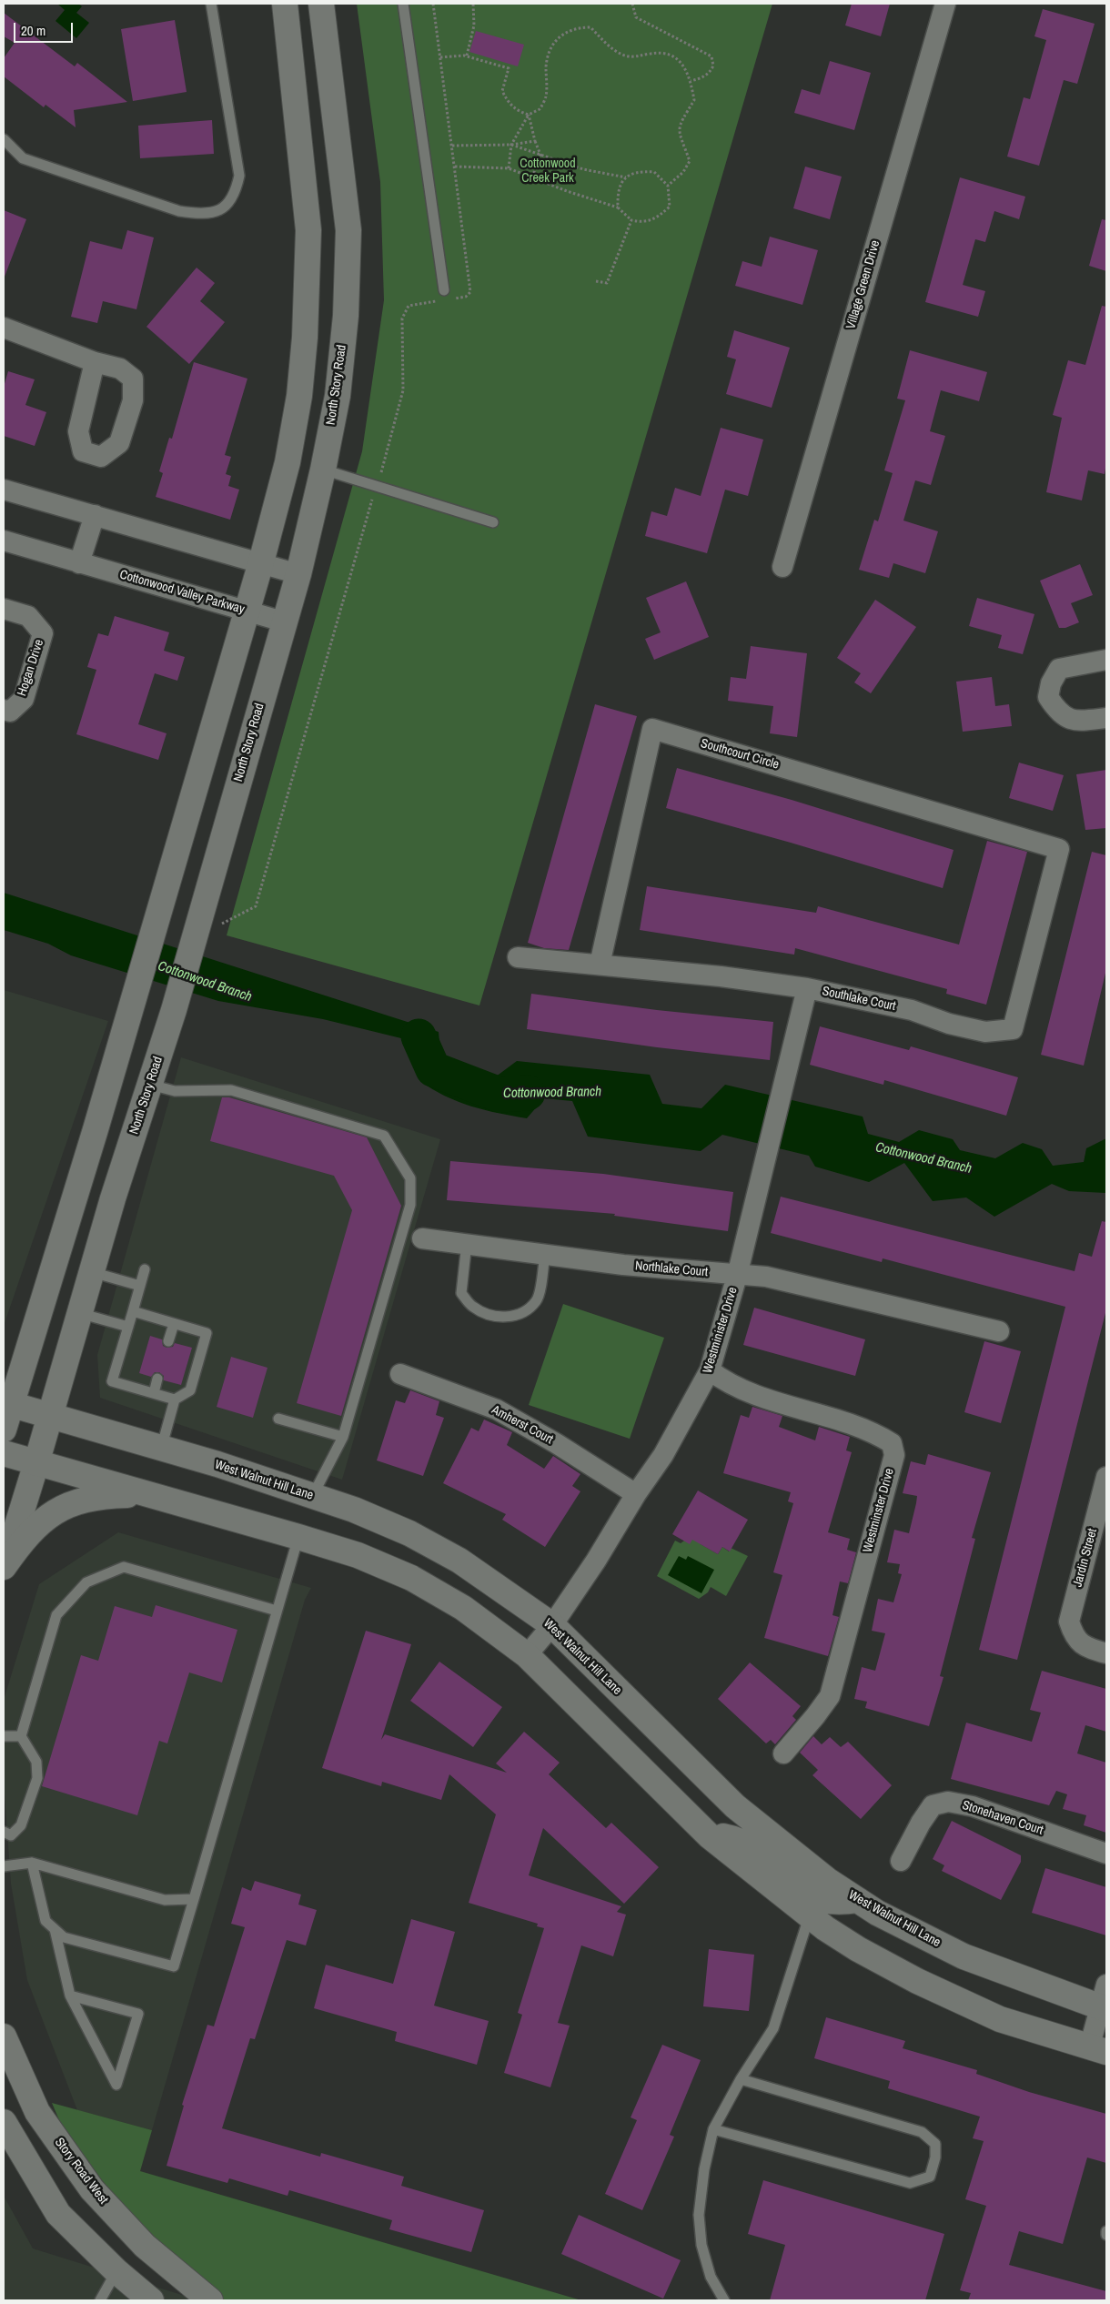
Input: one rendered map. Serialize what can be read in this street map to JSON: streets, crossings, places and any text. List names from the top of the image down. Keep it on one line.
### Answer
{"streets":{"main road":["North Story Road","West Walnut Hill Lane","Story Road West"],"street":["Village Green Drive","Cottonwood Valley Parkway","Hogan Drive","Southcourt Circle","Southlake Court","Northlake Court","Westminister Drive","Amherst Court","Westminster Drive","Jardin Street","Stonehaven Court"]},"crossings":[["North Story Road","Cottonwood Valley Parkway"],["North Story Road","West Walnut Hill Lane"],["Southcourt Circle","Southlake Court"],["Southlake Court","Westminister Drive"],["Northlake Court","Westminister Drive"],["Westminister Drive","Amherst Court"],["Westminister Drive","West Walnut Hill Lane"],["Westminister Drive","Westminster Drive"]],"water":["Cottonwood Branch"],"parks":["Cottonwood Creek Park"],"scale_bar":"20 m"}
